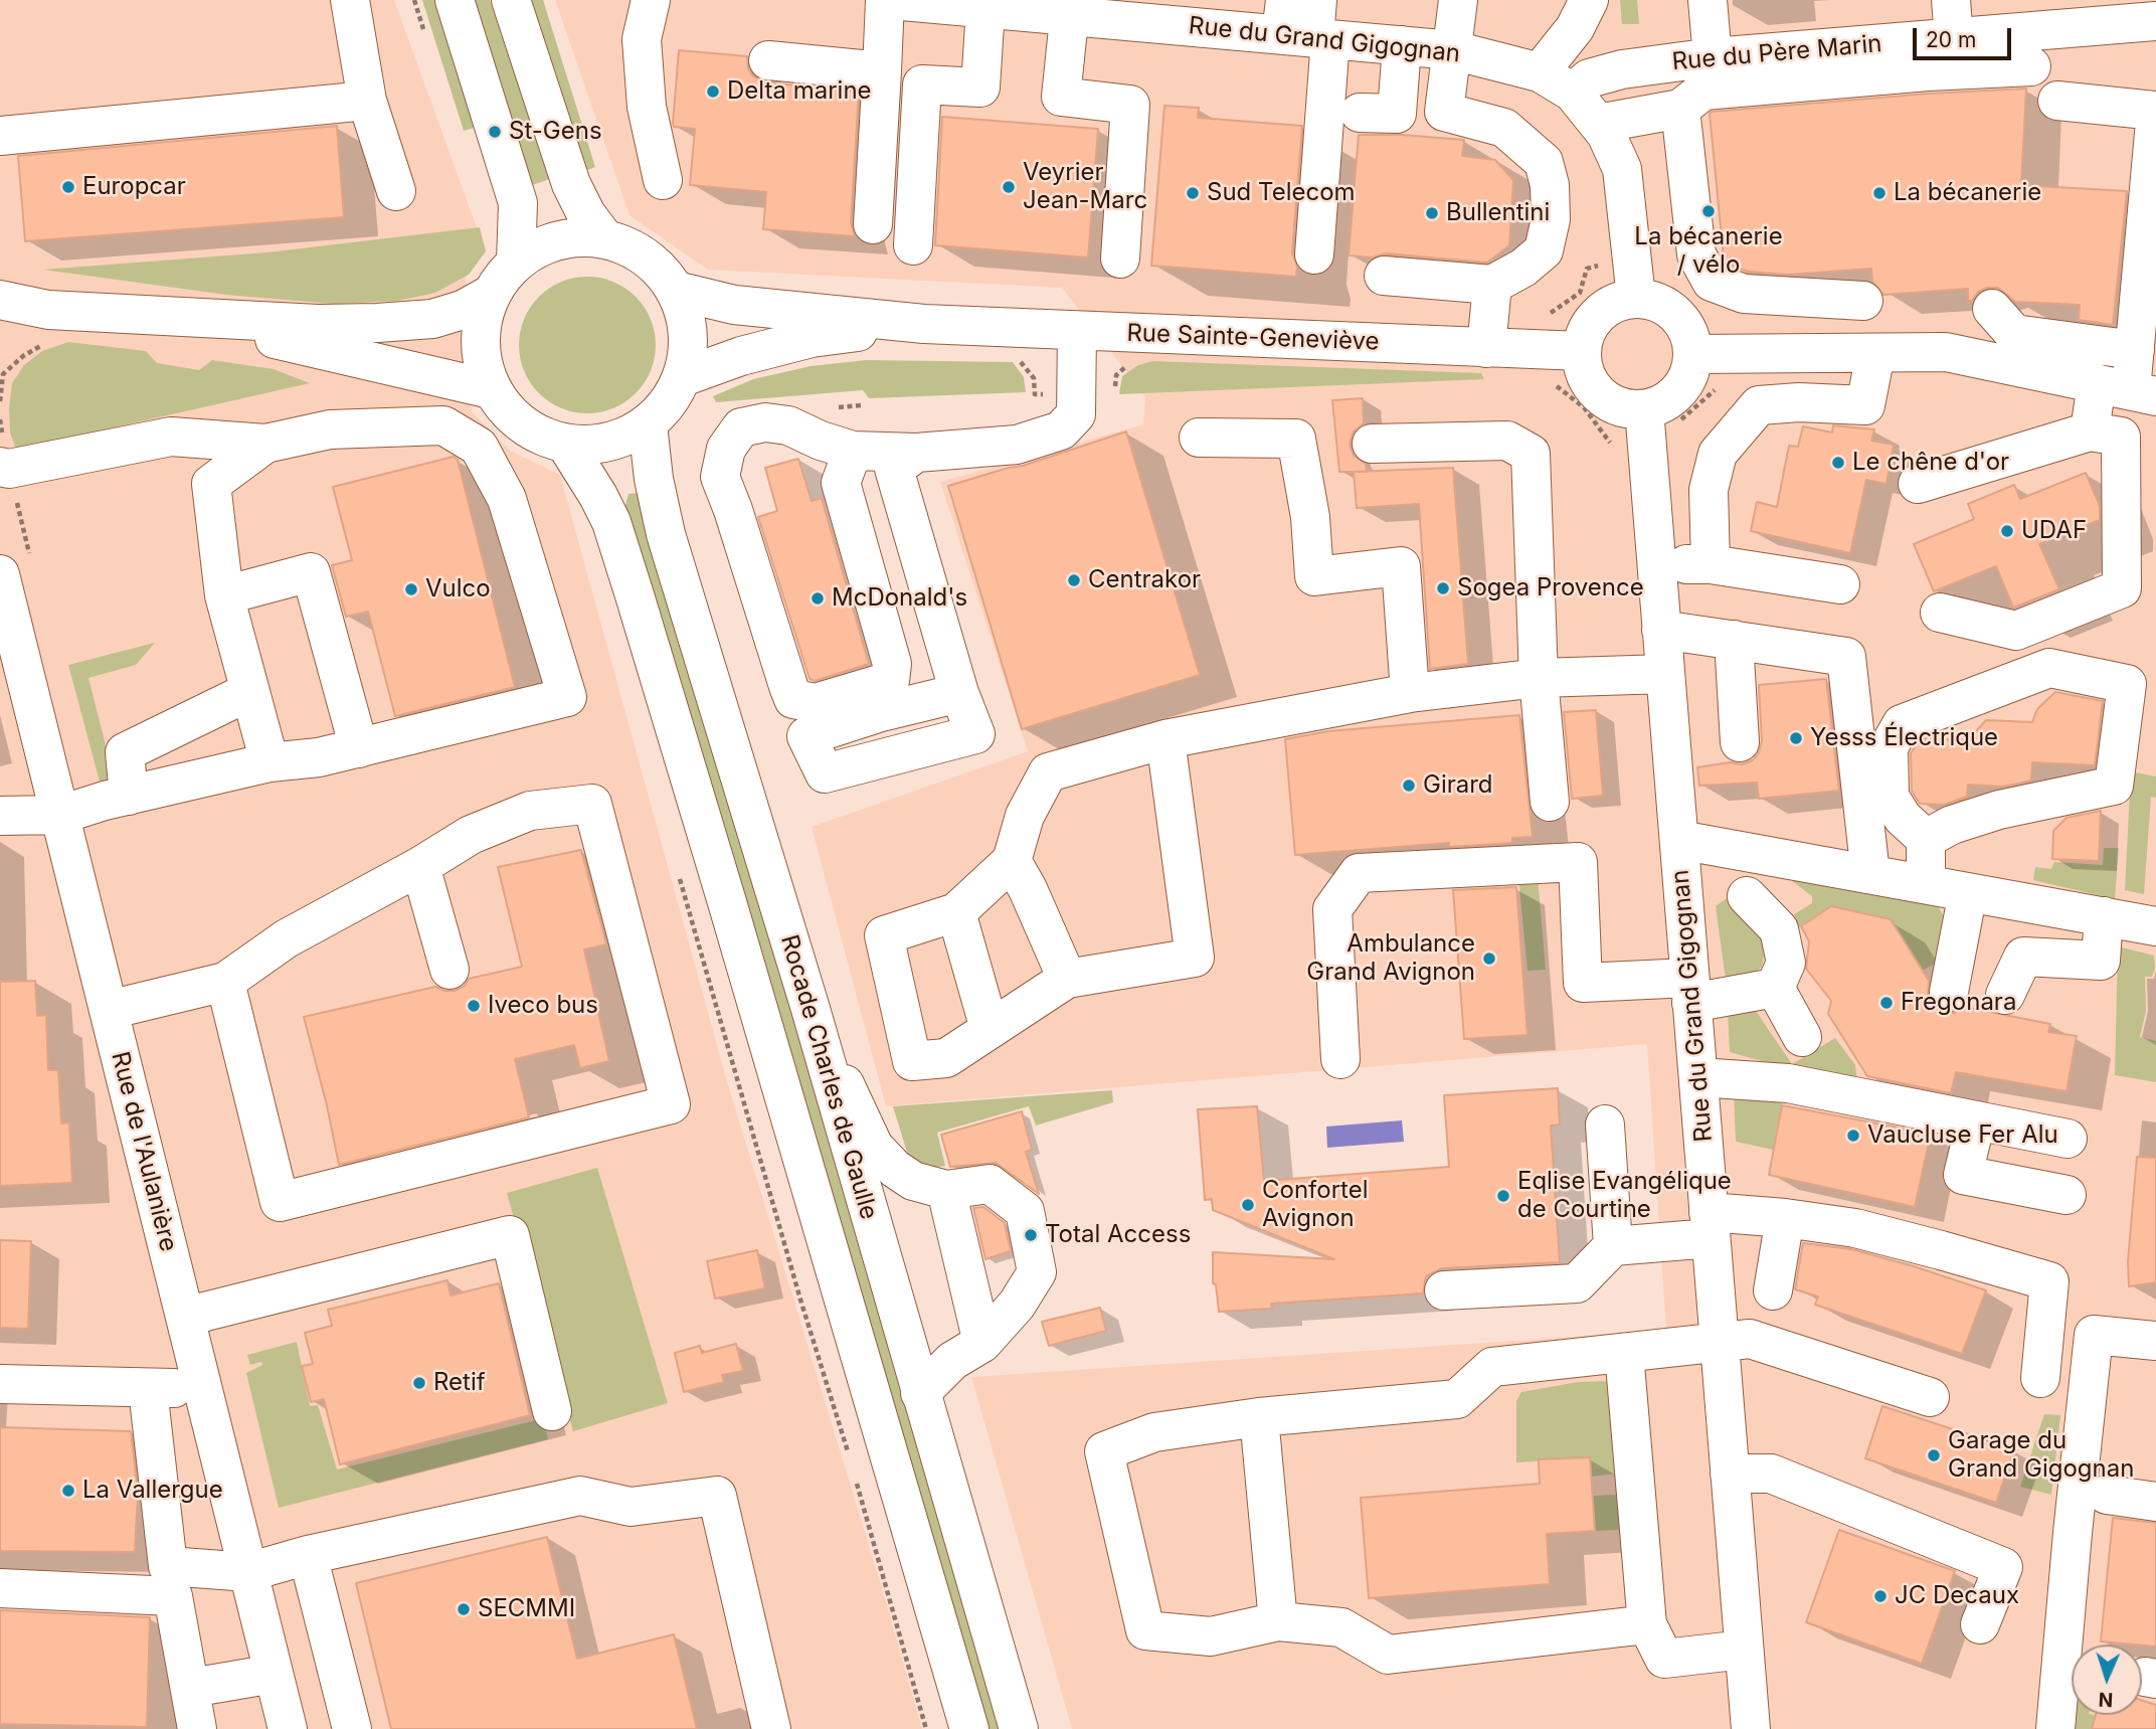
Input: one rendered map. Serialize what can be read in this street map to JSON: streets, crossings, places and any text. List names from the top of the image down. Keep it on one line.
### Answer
{"streets":{"street":["Rue du Grand Gigognan","Rue du Père Marin","Rue Sainte-Geneviève","Rocade Charles de Gaulle","Rue de l'Aulanière"]},"crossings":[["Rue du Grand Gigognan","Rue du Père Marin"],["Rue du Grand Gigognan","Rue Sainte-Geneviève"]],"places":["Delta marine","St-Gens","Europcar","Veyrier Jean-Marc","Sud Telecom","La bécanerie","La bécanerie / vélo","Bullentini","Le chêne d'or","UDAF","Centrakor","Sogea Provence","Vulco","McDonald's","Yesss Électrique","Girard","Ambulance Grand Avignon","Fregonara","Iveco bus","Vaucluse Fer Alu","Eqlise Evangélique de Courtine","Confortel Avignon","Total Access","Retif","Garage du Grand Gigognan","La Vallergue","JC Decaux","SECMMI"],"scale_bar":"20 m","north":"bottom"}
